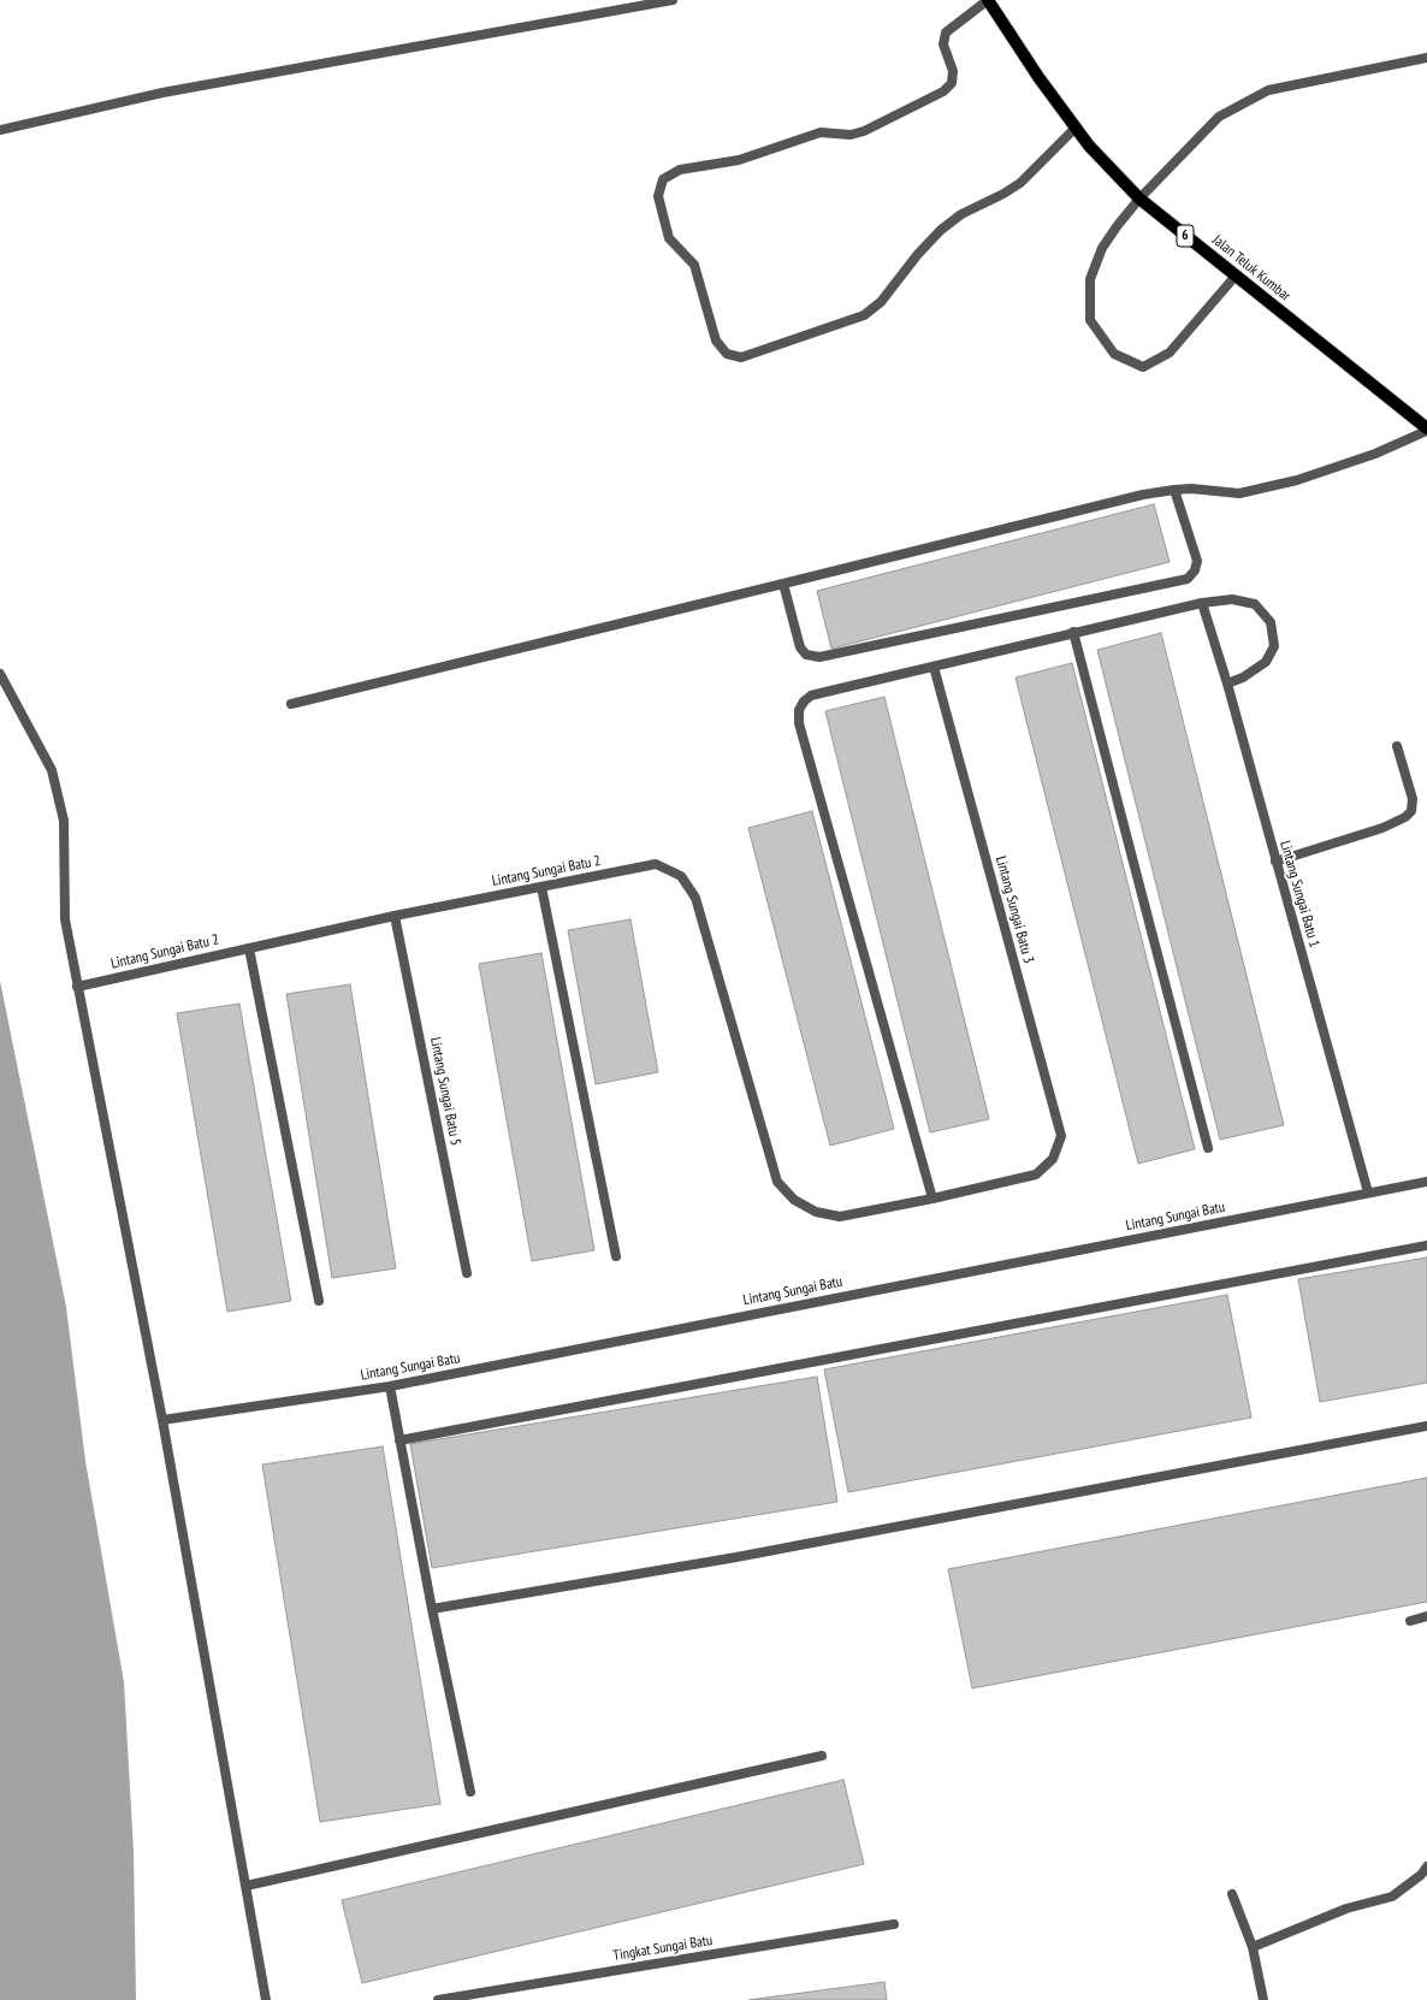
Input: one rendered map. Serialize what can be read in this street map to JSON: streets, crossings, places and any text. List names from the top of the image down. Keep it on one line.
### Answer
{"streets":{"main road":["6","Jalan Teluk Kumbar"],"street":["Lintang Sungai Batu 2","Lintang Sungai Batu 1","Lintang Sungai Batu 3","Lintang Sungai Batu 5","Lintang Sungai Batu","Tingkat Sungai Batu"]},"crossings":[["Lintang Sungai Batu 2","Lintang Sungai Batu 3"],["Lintang Sungai Batu 2","Lintang Sungai Batu 5"],["Lintang Sungai Batu 1","Lintang Sungai Batu"]]}
